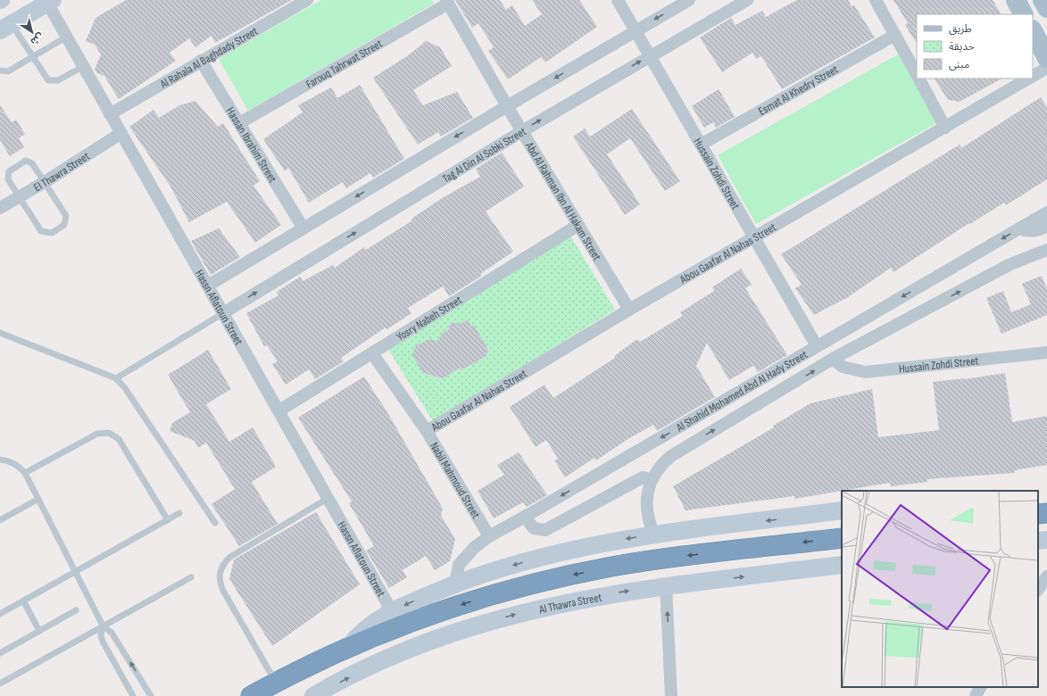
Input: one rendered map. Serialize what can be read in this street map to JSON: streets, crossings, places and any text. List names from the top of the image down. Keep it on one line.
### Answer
{"streets":{"street":["Al Rahala Al Baghdady Street","Farouq Tahrwat Street","Esmat Al Khedry Street","Hassan Ibrahim Street","Tag Al Din Al Sobki Street","El Thawra Street","Hussain Zohdi Street","Abd Al Rahman Ibn Al Hakam Street","Abou Gaafar Al Nahas Street","Hassn Aflatoun Street","Yosry Nabeh Street","Al Shahid Mohamed Abd Al Hady Street","Nabil Mahmoud Street","Al Thawra Street"]},"crossings":[["Al Rahala Al Baghdady Street","Hassan Ibrahim Street"],["Al Rahala Al Baghdady Street","Hassn Aflatoun Street"],["Farouq Tahrwat Street","Hassan Ibrahim Street"],["Farouq Tahrwat Street","Abd Al Rahman Ibn Al Hakam Street"],["Esmat Al Khedry Street","Hussain Zohdi Street"],["Tag Al Din Al Sobki Street","Hussain Zohdi Street"],["Tag Al Din Al Sobki Street","Abd Al Rahman Ibn Al Hakam Street"],["Tag Al Din Al Sobki Street","Hassn Aflatoun Street"],["El Thawra Street","Hassn Aflatoun Street"],["Hussain Zohdi Street","Abou Gaafar Al Nahas Street"],["Hussain Zohdi Street","Al Shahid Mohamed Abd Al Hady Street"],["Abd Al Rahman Ibn Al Hakam Street","Abou Gaafar Al Nahas Street"],["Abd Al Rahman Ibn Al Hakam Street","Yosry Nabeh Street"],["Abou Gaafar Al Nahas Street","Nabil Mahmoud Street"],["Hassn Aflatoun Street","Yosry Nabeh Street"],["Yosry Nabeh Street","Nabil Mahmoud Street"],["Al Shahid Mohamed Abd Al Hady Street","Nabil Mahmoud Street"]],"legend":["طريق","حديقة","مبنى"],"north":"bottom right"}
